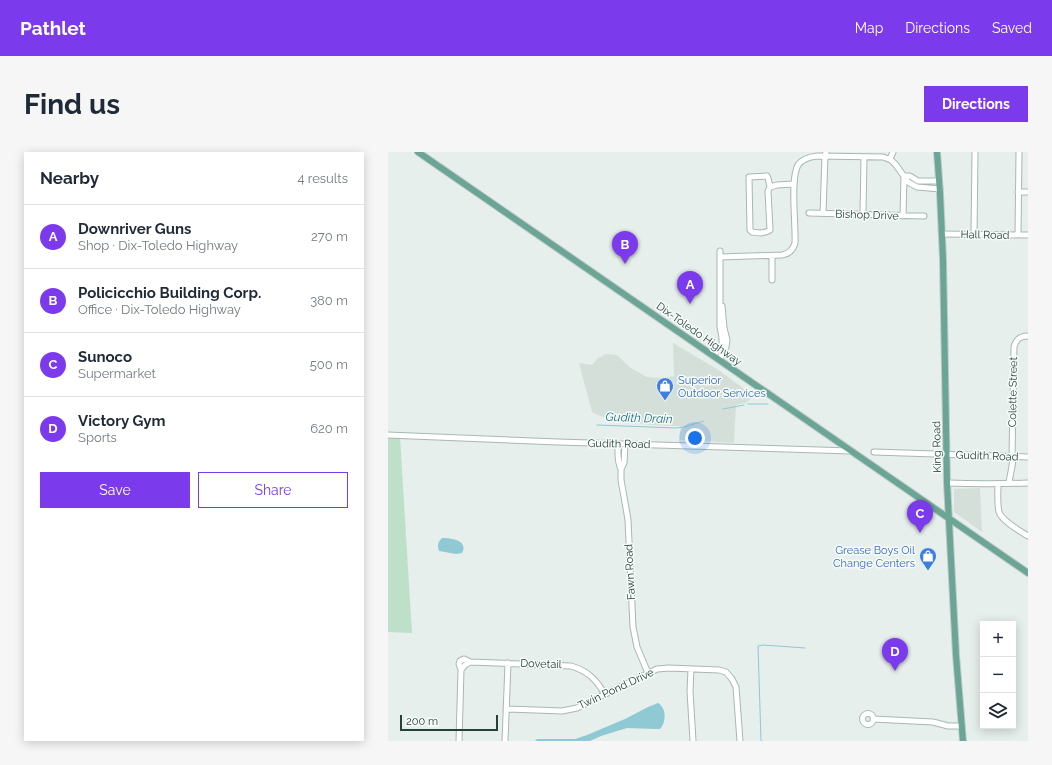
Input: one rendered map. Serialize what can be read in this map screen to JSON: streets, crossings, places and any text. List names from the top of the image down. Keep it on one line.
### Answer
{"streets":{"main road":["Dix-Toledo Highway","King Road"],"street":["Bishop Drive","Hall Road","Colette Street","Gudith Road","Fawn Road","Dovetail","Twin Pond Drive"]},"crossings":[["Hall Road","King Road"],["Dix-Toledo Highway","Gudith Road"],["Dix-Toledo Highway","King Road"],["Colette Street","Gudith Road"],["Gudith Road","King Road"],["Gudith Road","Fawn Road"],["Fawn Road","Twin Pond Drive"],["Dovetail","Twin Pond Drive"]],"water":["Gudith Drain"],"places":{"shop":["Superior Outdoor Services","Grease Boys Oil Change Centers"]},"scale_bar":"200 m","page":{"header":"Pathlet","nav":["Map","Directions","Saved"],"buttons":["Directions",["Save","Share"]],"title":"Find us","heading":["Nearby","4 results"],"list":[{"mark":"A","name":"Downriver Guns","note":"Shop · Dix-Toledo Highway","value":"270 m"},{"mark":"B","name":"Policicchio Building Corp.","note":"Office · Dix-Toledo Highway","value":"380 m"},{"mark":"C","name":"Sunoco","note":"Supermarket","value":"500 m"},{"mark":"D","name":"Victory Gym","note":"Sports","value":"620 m"}],"pins":["B","A","C","D"],"map_buttons":["+","−"],"scale":"200 m"}}
